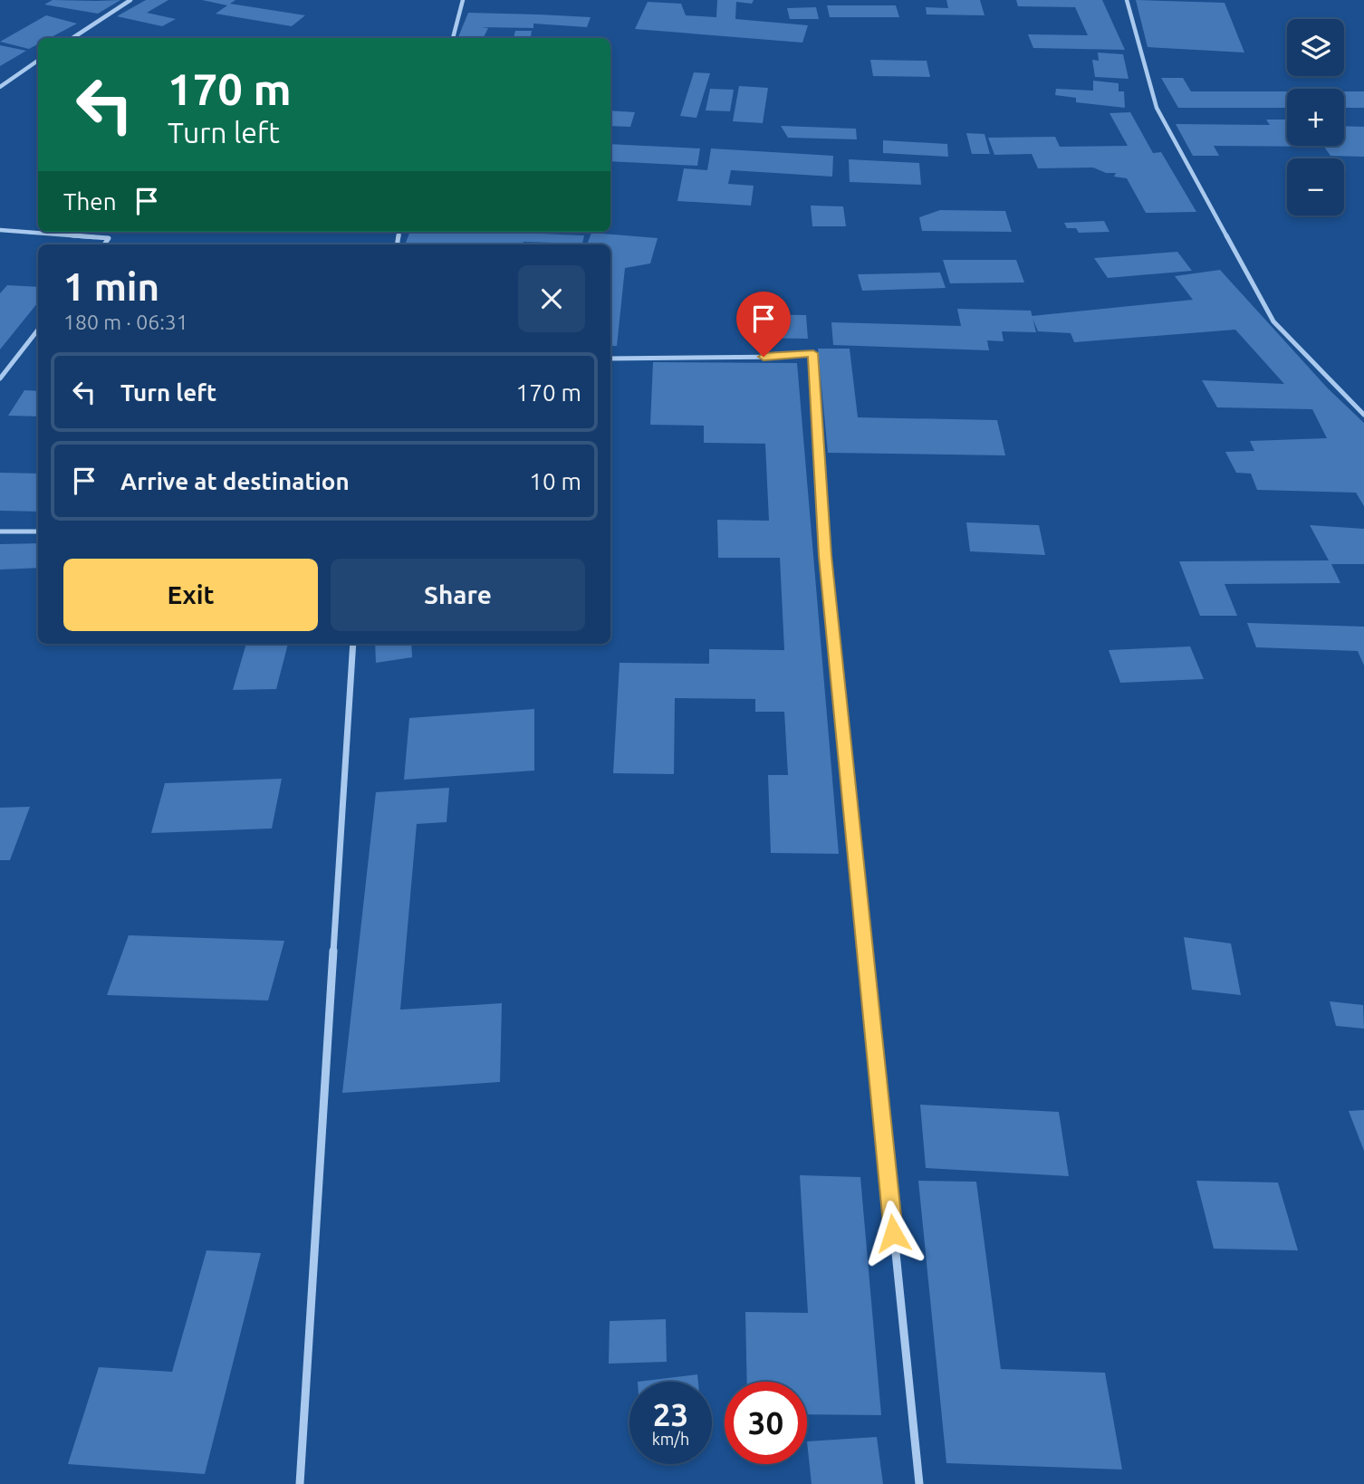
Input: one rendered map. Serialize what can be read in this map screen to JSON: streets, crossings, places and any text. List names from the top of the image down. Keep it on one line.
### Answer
{"page":{"map_buttons":["+","−"],"turn":["170 m","Turn left"],"then":"Then","heading":["1 min","180 m · 06:31"],"list":[{"name":"Turn left","value":"170 m"},{"name":"Arrive at destination","value":"10 m"}],"buttons":["Exit","Share"],"speed":"23 km/h","limit":"30"}}
